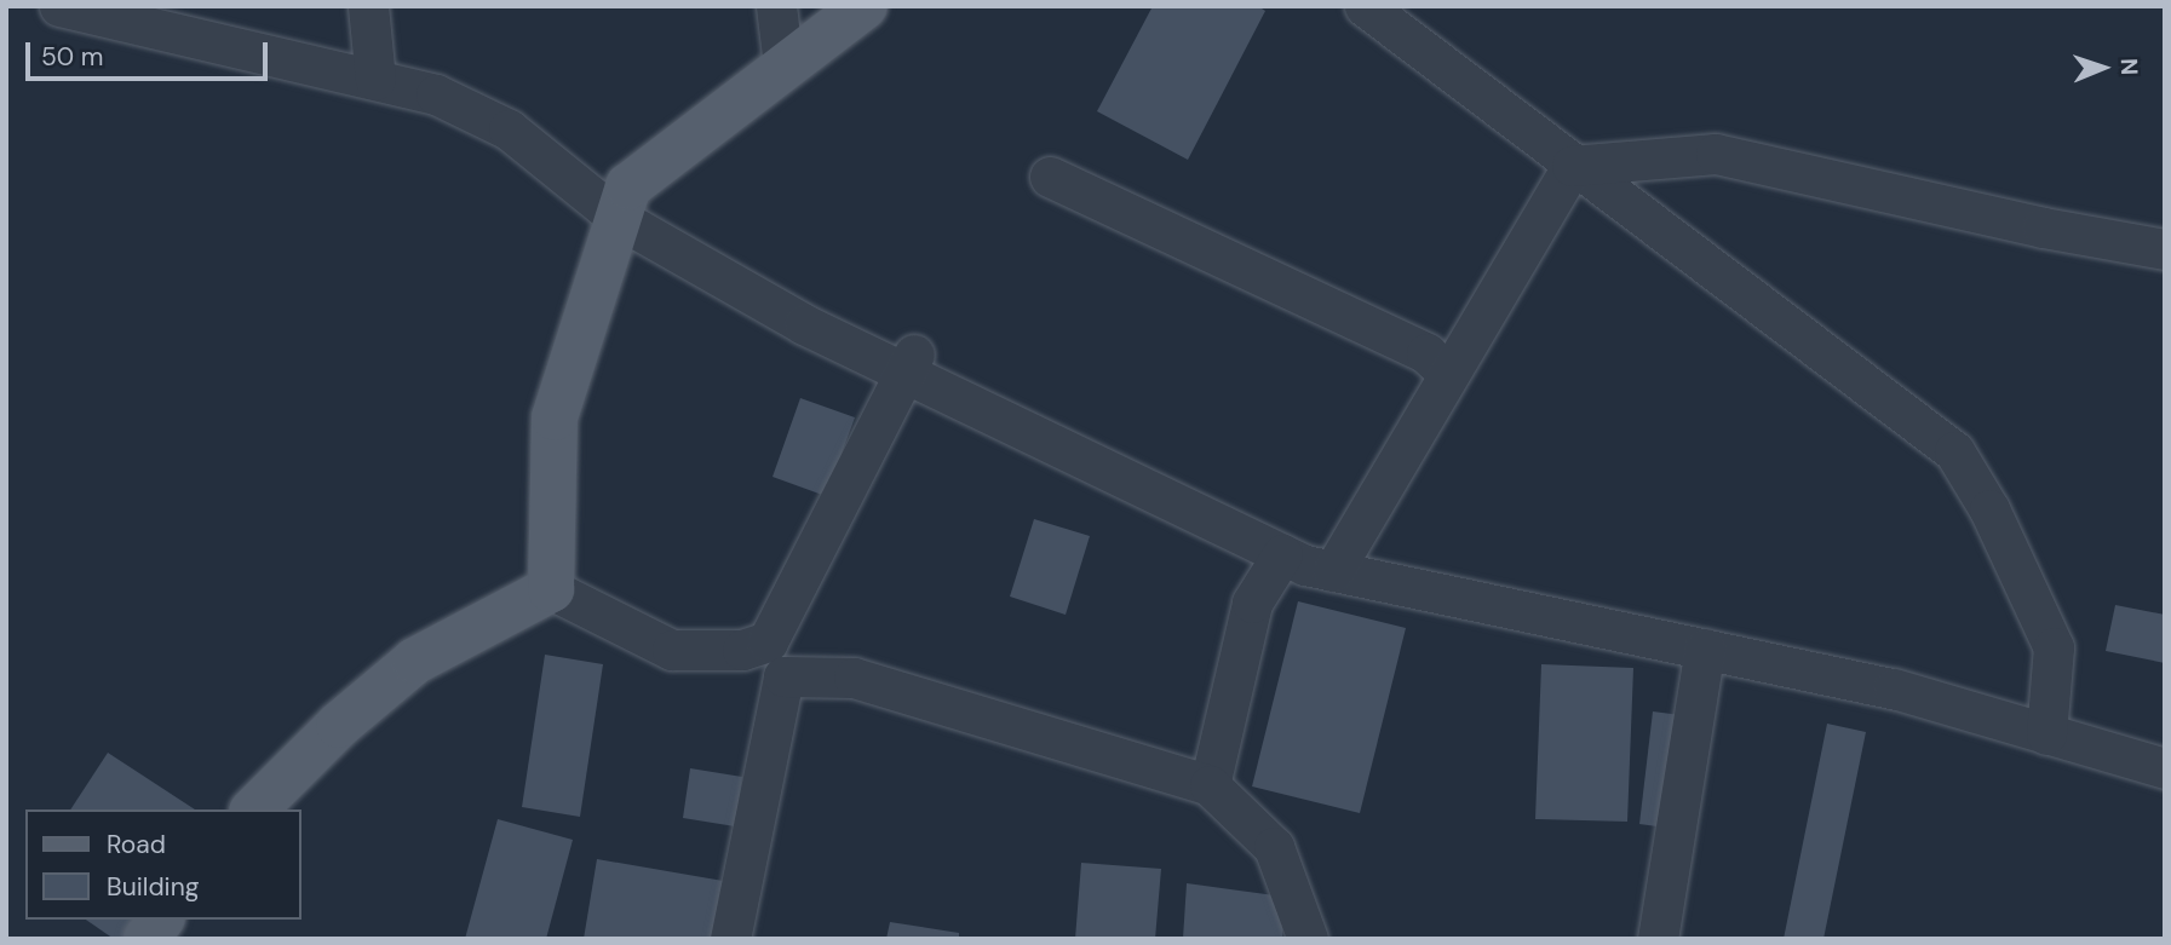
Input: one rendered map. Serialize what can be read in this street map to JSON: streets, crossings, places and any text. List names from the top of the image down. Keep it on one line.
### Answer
{"legend":["Road","Building"],"scale_bar":"50 m","north":"right"}
